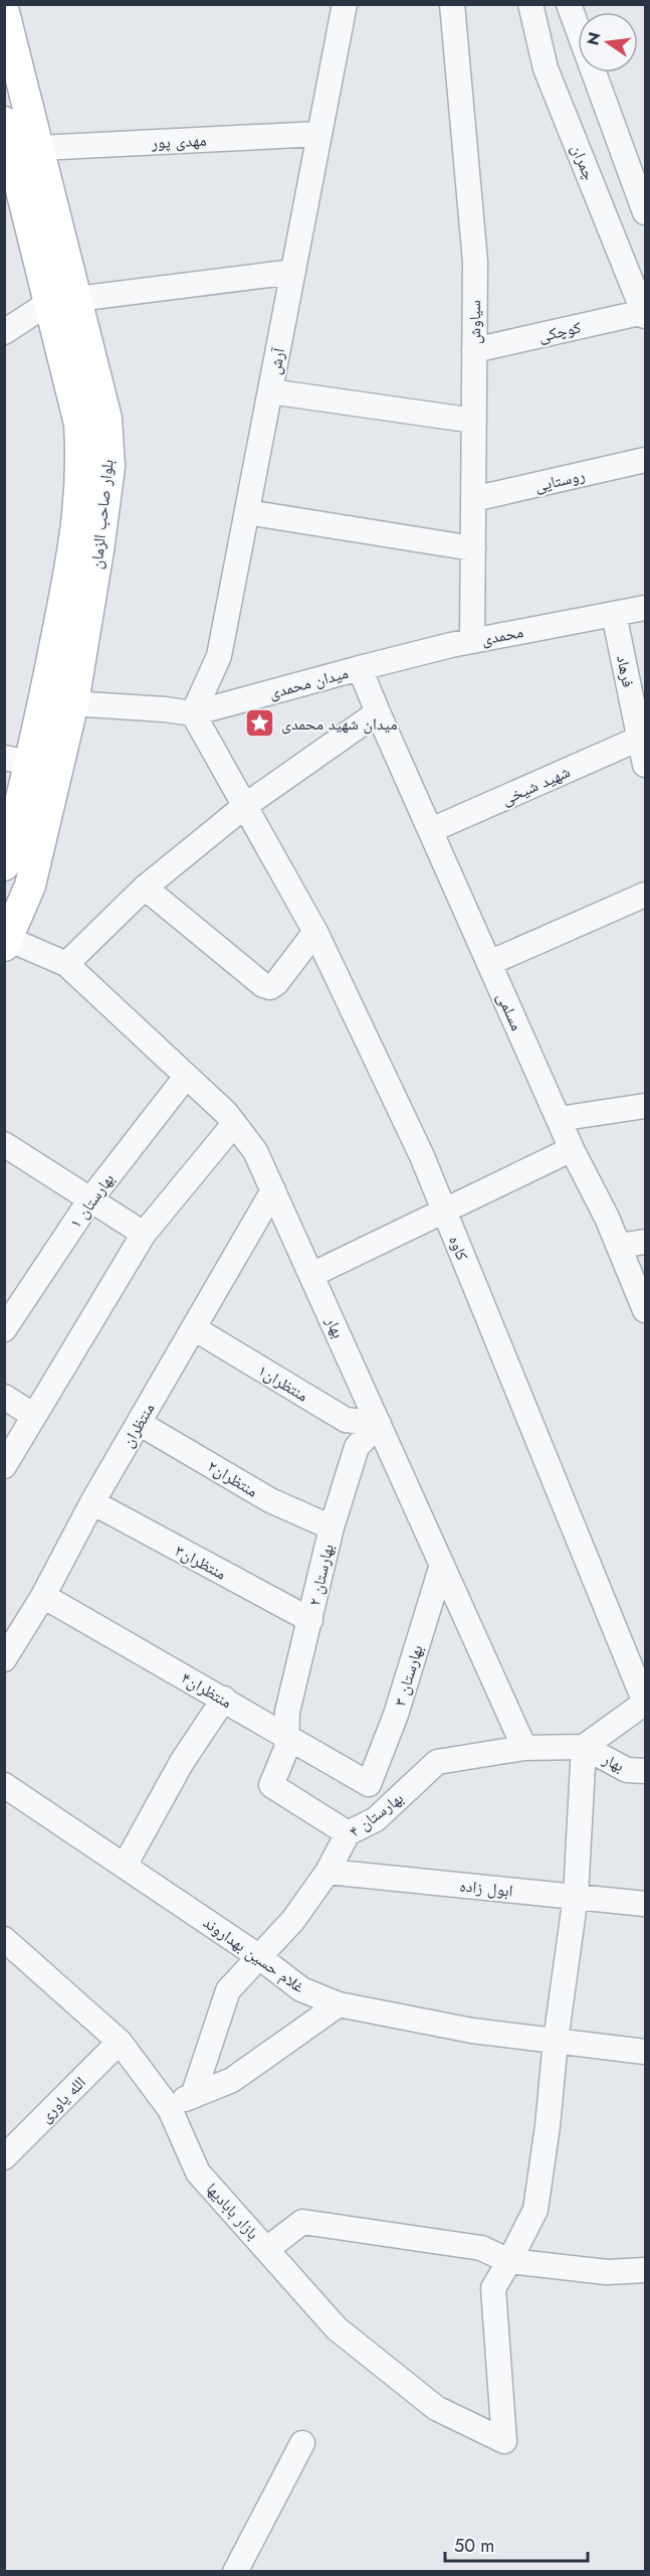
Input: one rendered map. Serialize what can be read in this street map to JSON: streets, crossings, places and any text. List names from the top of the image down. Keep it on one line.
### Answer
{"streets":{"main road":["بلوار صاحب الزمان"],"street":["مهدی پور","چمران","سیاوش","کوچکی","آرش","روستایی","محمدی","فرهاد","میدان محمدی","شهید شیخی","مسلمی","بهارستان ۱","کاوه","بهار","منتظران۱","منتظران","منتظران۲","منتظران۳","بهارستان ۲","بهارستان ۳","منتظران۴","بهارستان ۴","ابول زاده","غلام حسین بهداروند","الله یاوری","بازار بابادیها"]},"crossings":[["مهدی پور","آرش"],["مهدی پور","بلوار صاحب الزمان"],["چمران","کوچکی"],["سیاوش","کوچکی"],["سیاوش","روستایی"],["سیاوش","محمدی"],["آرش","میدان محمدی"],["بلوار صاحب الزمان","بهار"],["محمدی","فرهاد"],["محمدی","میدان محمدی"],["فرهاد","شهید شیخی"],["میدان محمدی","مسلمی"],["شهید شیخی","مسلمی"],["بهارستان ۱","بهار"],["بهار","منتظران۱"],["بهار","منتظران"],["بهار","بهارستان ۲"],["بهار","بهارستان ۳"],["بهار","بهارستان ۴"],["منتظران۱","منتظران"],["منتظران۱","بهارستان ۲"],["منتظران","منتظران۲"],["منتظران","منتظران۳"],["منتظران","منتظران۴"],["منتظران۲","بهارستان ۲"],["منتظران۳","بهارستان ۲"],["بهارستان ۲","منتظران۴"],["بهارستان ۲","بهارستان ۴"],["بهارستان ۳","منتظران۴"],["بهارستان ۴","ابول زاده"],["بهارستان ۴","غلام حسین بهداروند"],["الله یاوری","بازار بابادیها"]],"places":{"place":["میدان شهید محمدی"]},"scale_bar":"50 m","north":"left"}
